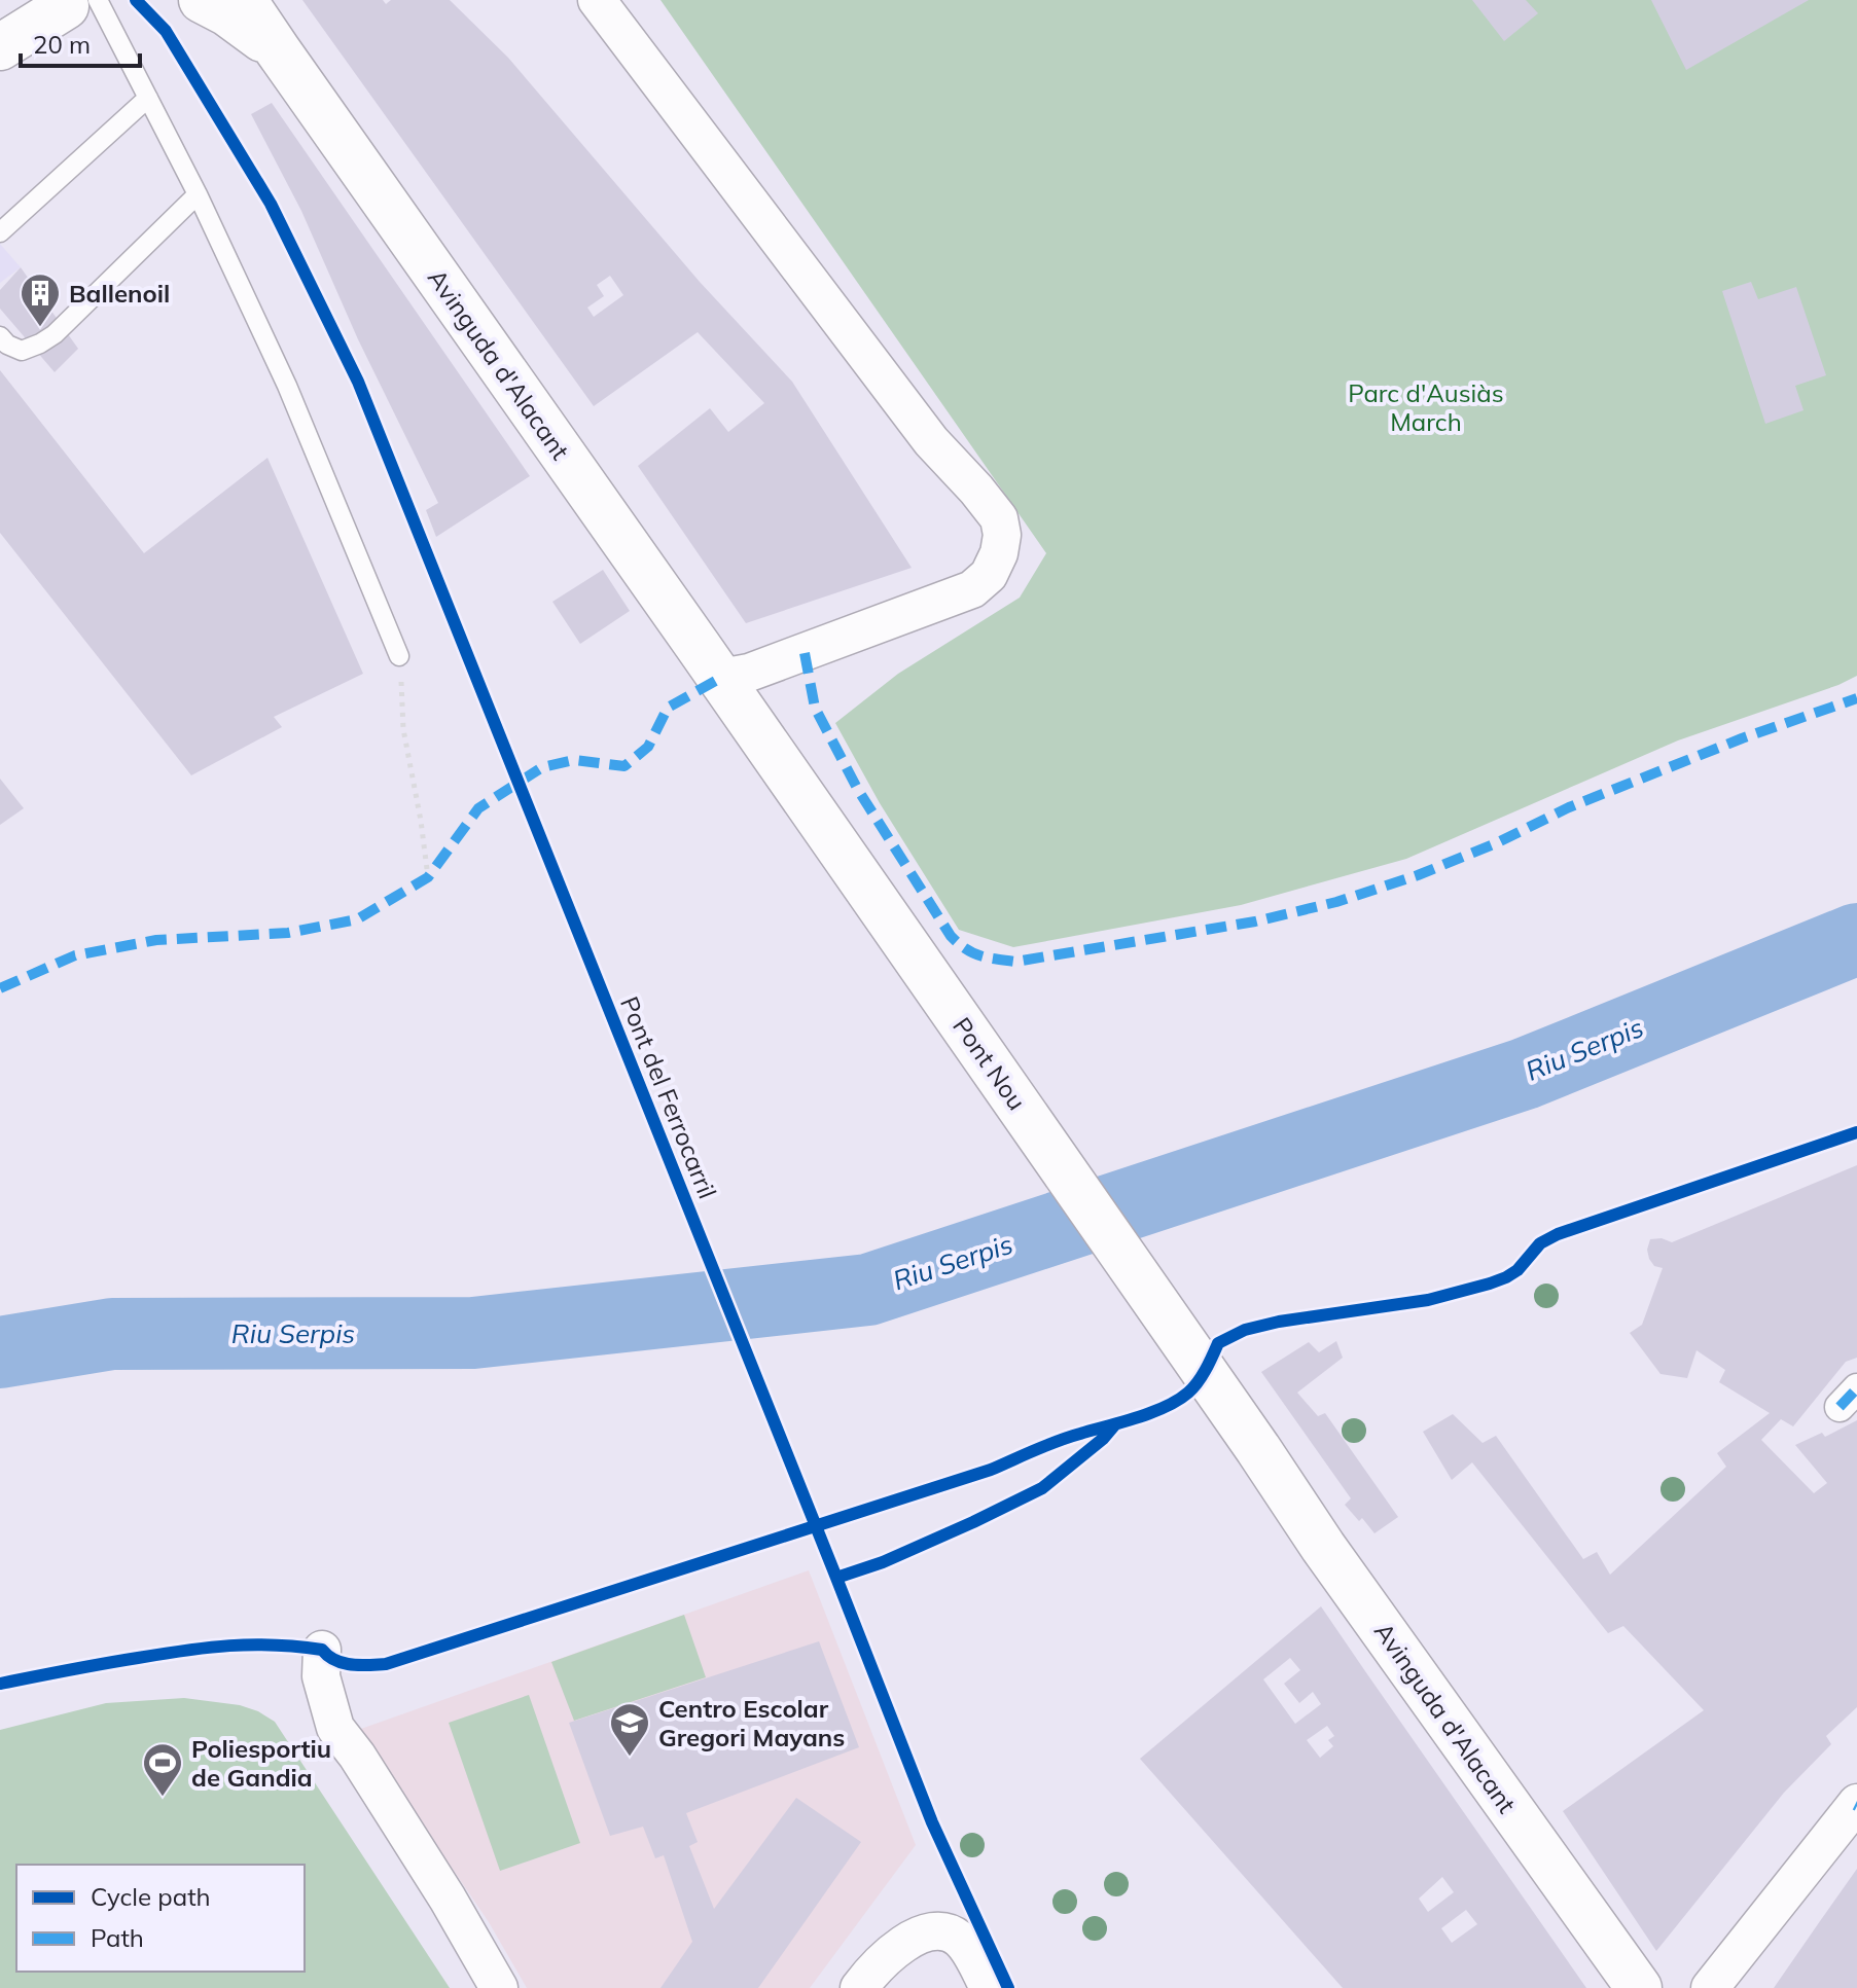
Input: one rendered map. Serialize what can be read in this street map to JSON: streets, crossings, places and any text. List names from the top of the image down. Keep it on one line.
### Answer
{"streets":{"street":["Avinguda d'Alacant","Pont Nou"],"cycle path":["Pont del Ferrocarril"]},"crossings":[["Avinguda d'Alacant","Pont Nou"]],"water":["Riu Serpis"],"parks":["Parc d'Ausiàs March"],"places":{"building":["Ballenoil"],"school or university":["Centro Escolar Gregori Mayans"],"sports":["Poliesportiu de Gandia"]},"legend":["Cycle path","Path"],"scale_bar":"20 m"}
